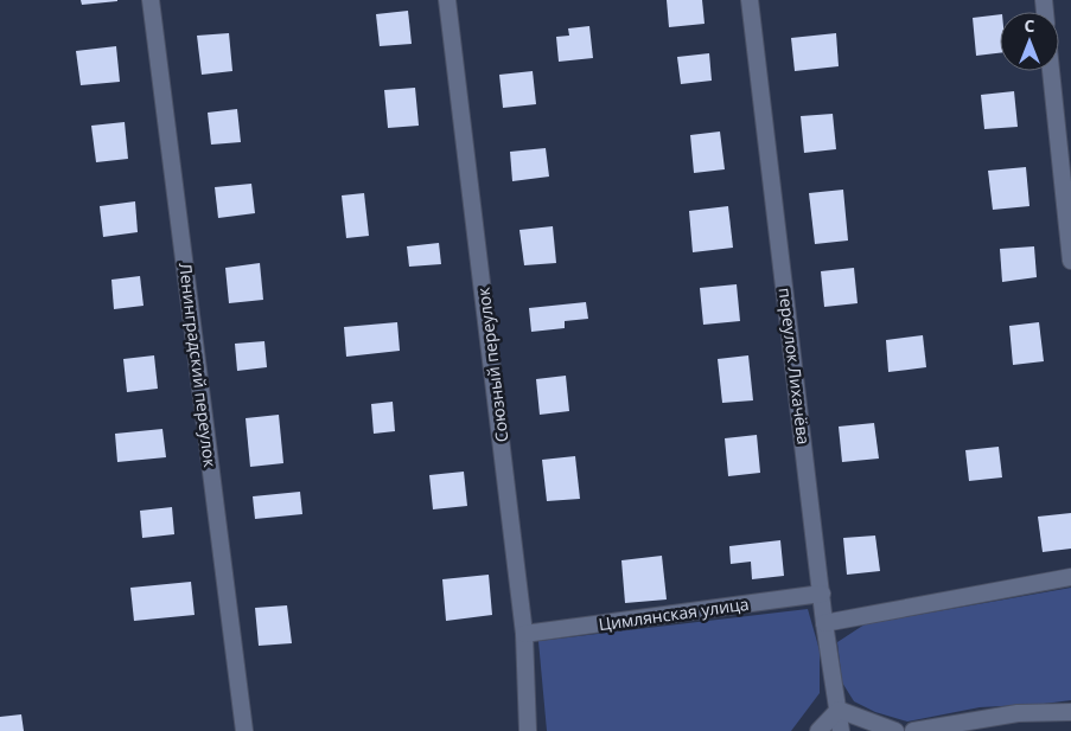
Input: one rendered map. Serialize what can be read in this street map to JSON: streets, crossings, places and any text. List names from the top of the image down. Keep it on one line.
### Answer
{"streets":{"street":["Ленинградский переулок","Союзный переулок","переулок Лихачёва","Цимлянская улица"]},"crossings":[["Союзный переулок","Цимлянская улица"],["переулок Лихачёва","Цимлянская улица"]],"north":"top"}
